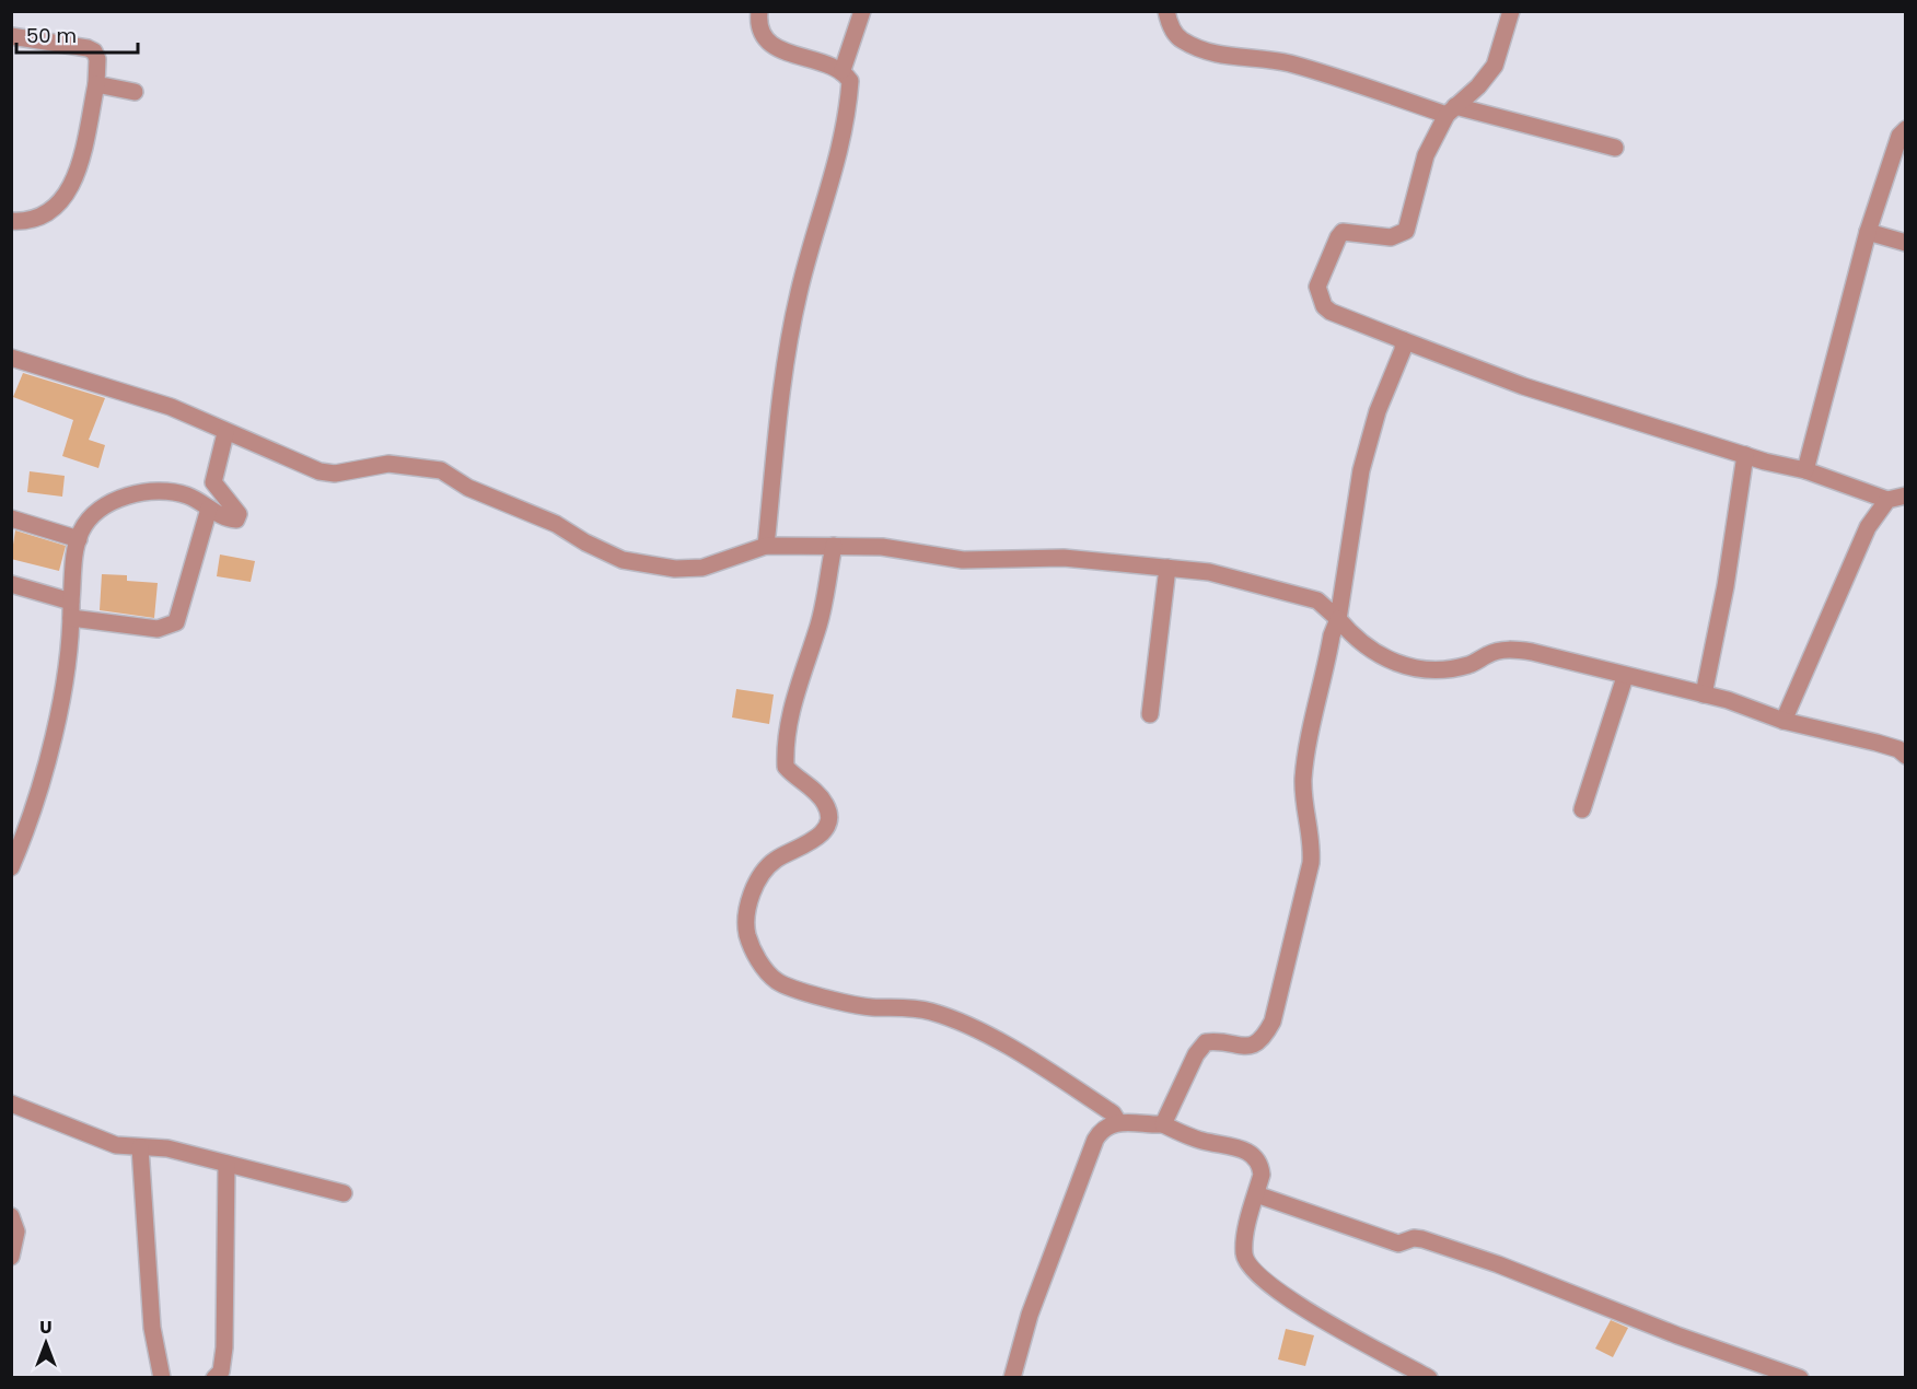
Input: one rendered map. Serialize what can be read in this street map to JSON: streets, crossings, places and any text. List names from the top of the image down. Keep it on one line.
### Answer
{"scale_bar":"50 m","north":"top"}
